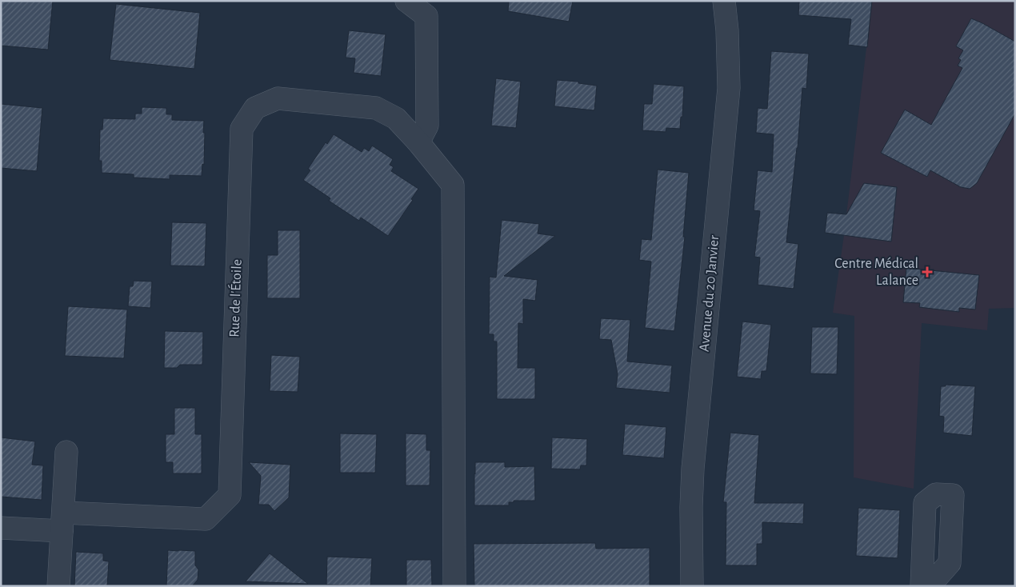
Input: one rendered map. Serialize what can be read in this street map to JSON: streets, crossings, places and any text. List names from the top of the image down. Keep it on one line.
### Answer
{"streets":{"street":["Avenue du 20 Janvier","Rue de l'Étoile"]},"places":{"health":["Centre Médical Lalance"]}}
